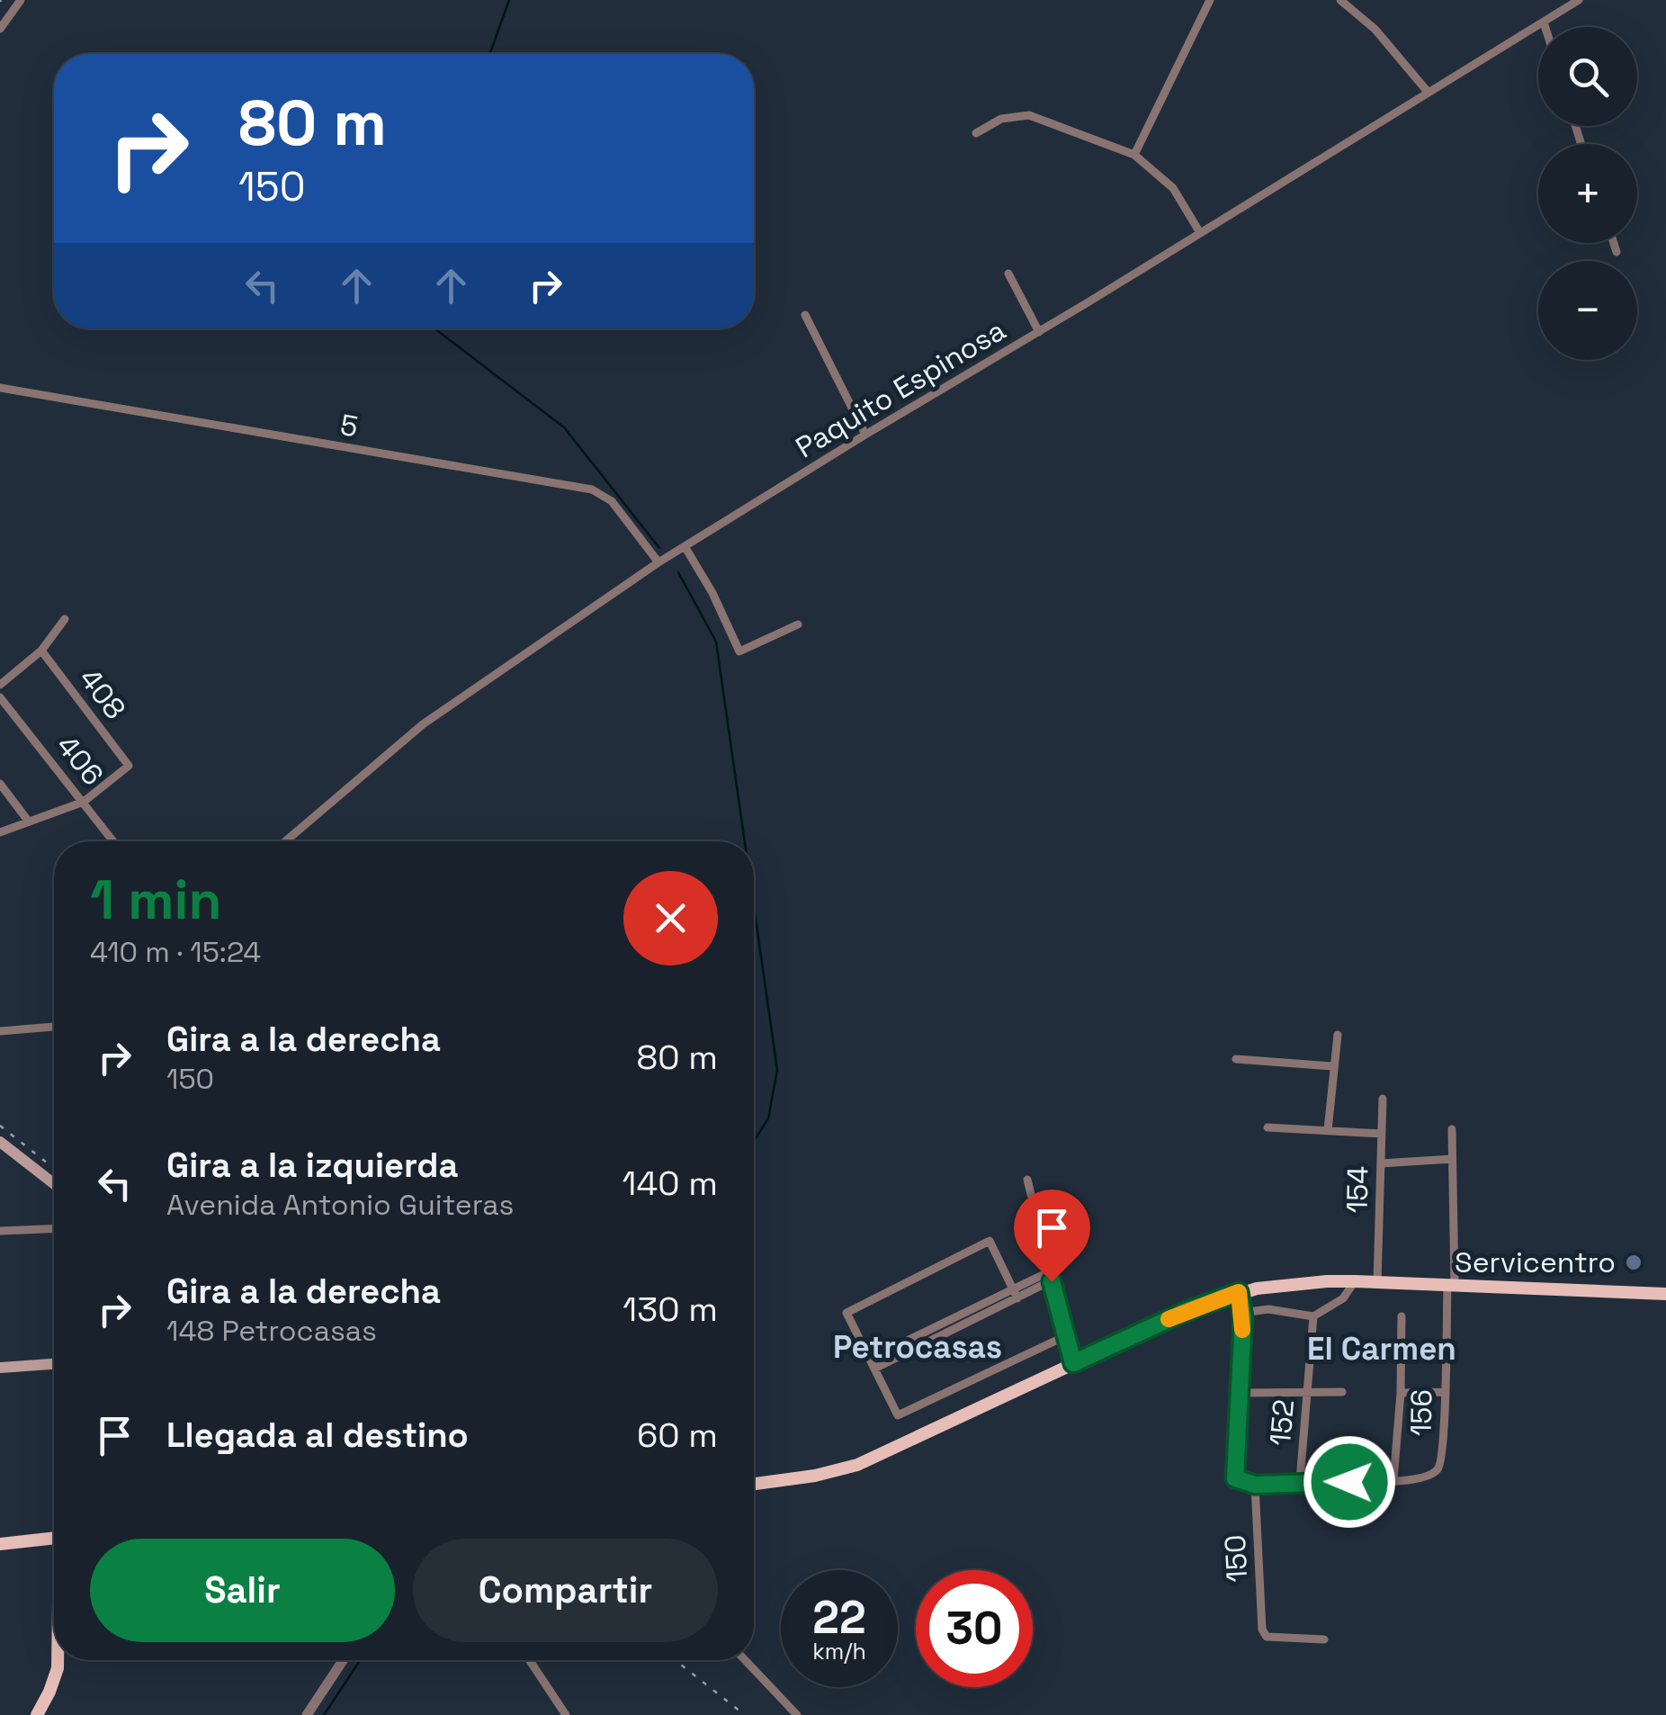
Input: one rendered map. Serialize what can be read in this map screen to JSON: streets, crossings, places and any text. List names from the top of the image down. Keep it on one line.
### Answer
{"streets":{"street":["Paquito Espinosa","5","408","406","154","156","152","150"]},"crossings":[["Paquito Espinosa","5"],["408","406"]],"districts":["Petrocasas","El Carmen"],"places":["Servicentro"],"page":{"map_buttons":["+","−"],"turn":["80 m","150"],"heading":["1 min","410 m · 15:24"],"list":[{"name":"Gira a la derecha","note":"150","value":"80 m"},{"name":"Gira a la izquierda","note":"Avenida Antonio Guiteras","value":"140 m"},{"name":"Gira a la derecha","note":"148 Petrocasas","value":"130 m"},{"name":"Llegada al destino","value":"60 m"}],"buttons":["Salir","Compartir"],"speed":"22 km/h","limit":"30"}}
